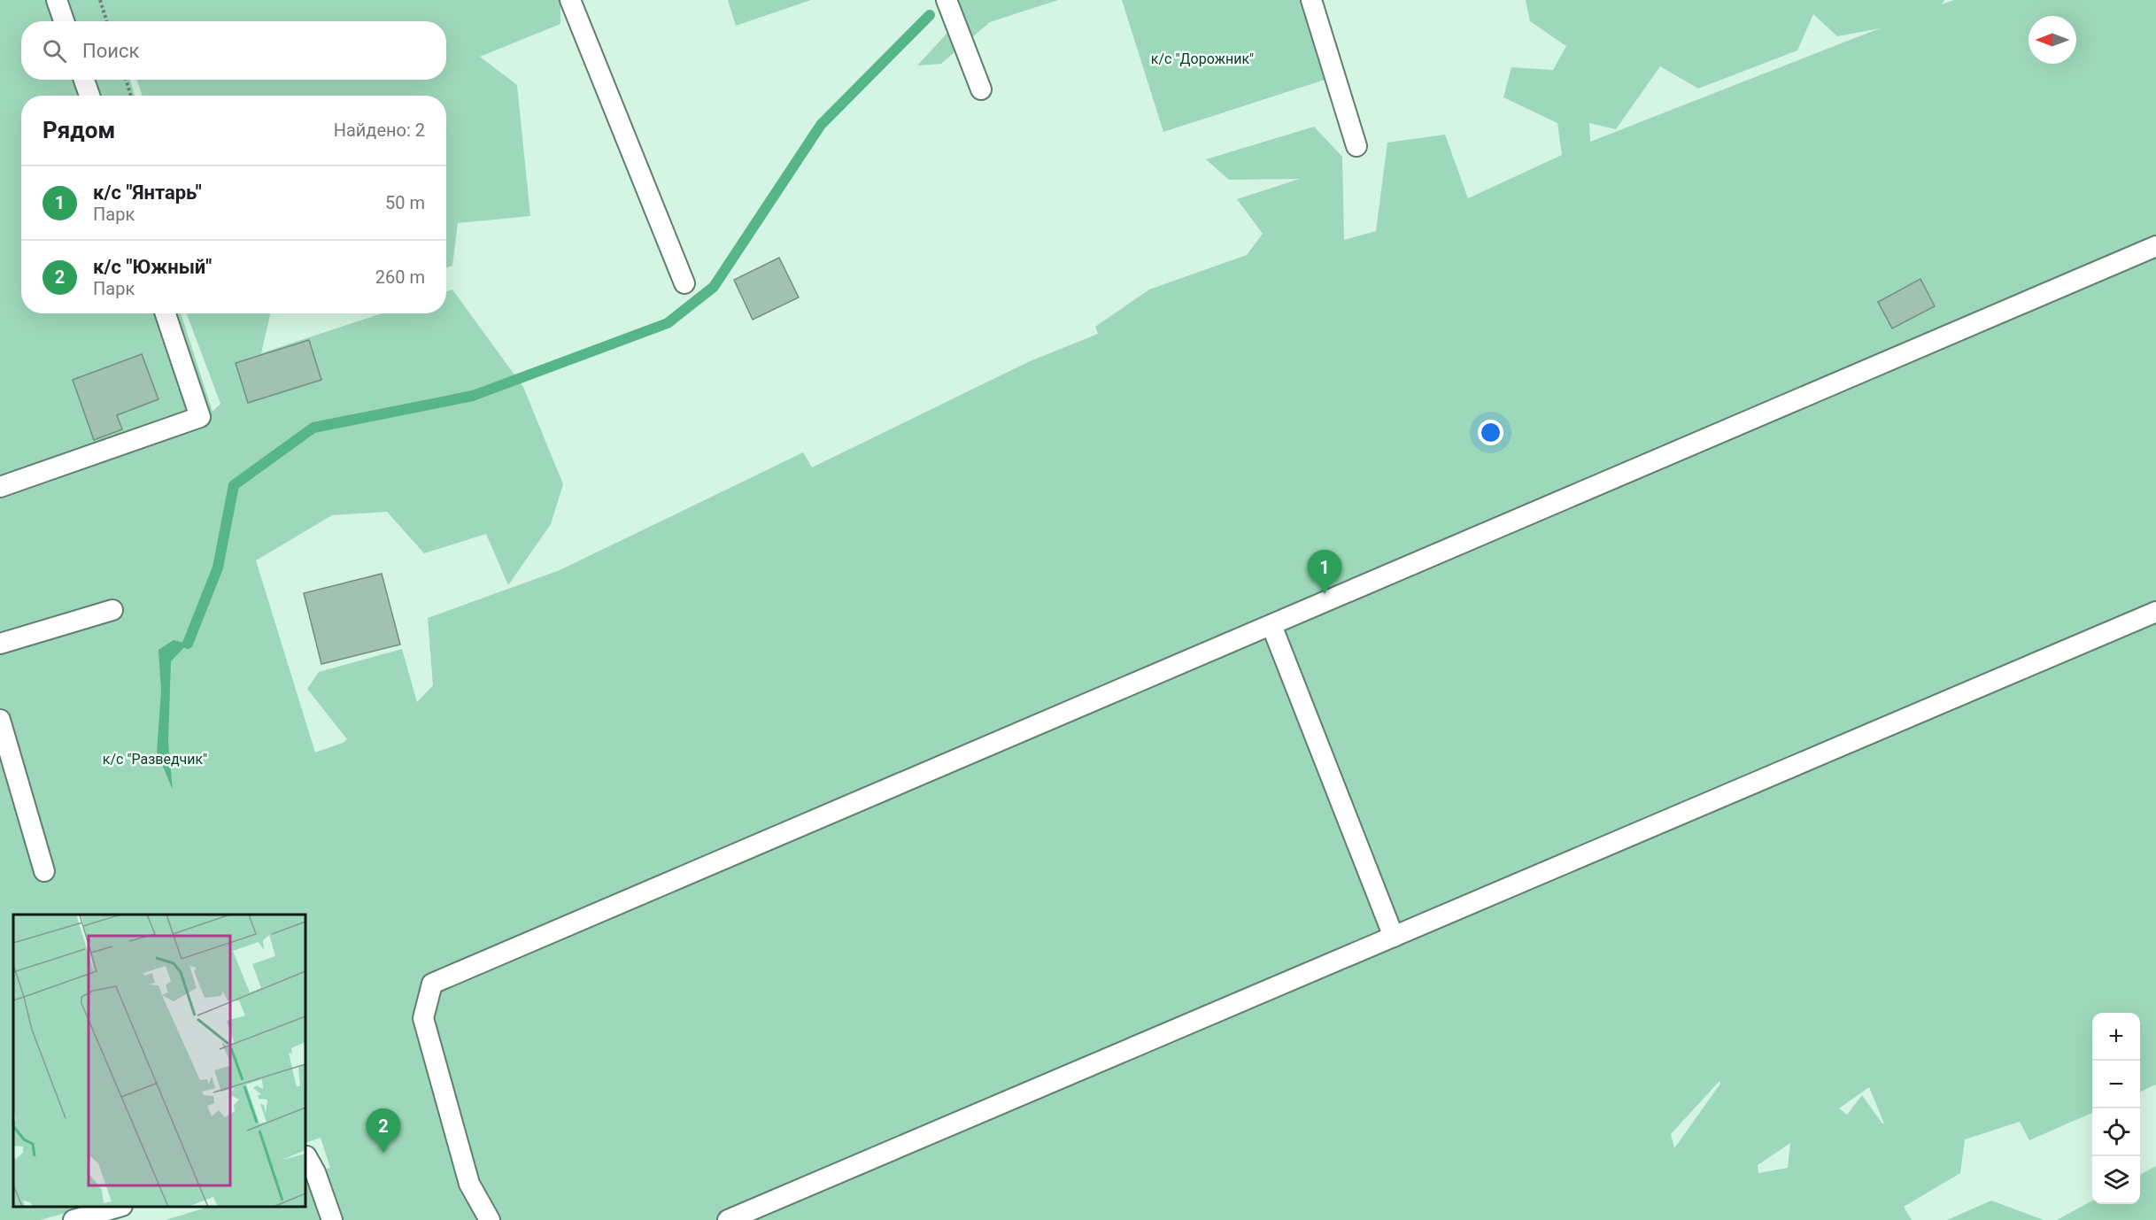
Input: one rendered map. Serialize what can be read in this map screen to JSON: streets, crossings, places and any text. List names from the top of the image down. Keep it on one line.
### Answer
{"parks":["к/с \"Дорожник\"","к/с \"Разведчик\""],"north":"left","page":{"search":"Поиск","heading":["Рядом","Найдено: 2"],"list":[{"mark":"1","name":"к/с \"Янтарь\"","note":"Парк","value":"50 m"},{"mark":"2","name":"к/с \"Южный\"","note":"Парк","value":"260 m"}],"pins":["1","2"],"map_buttons":["+","−"]}}
